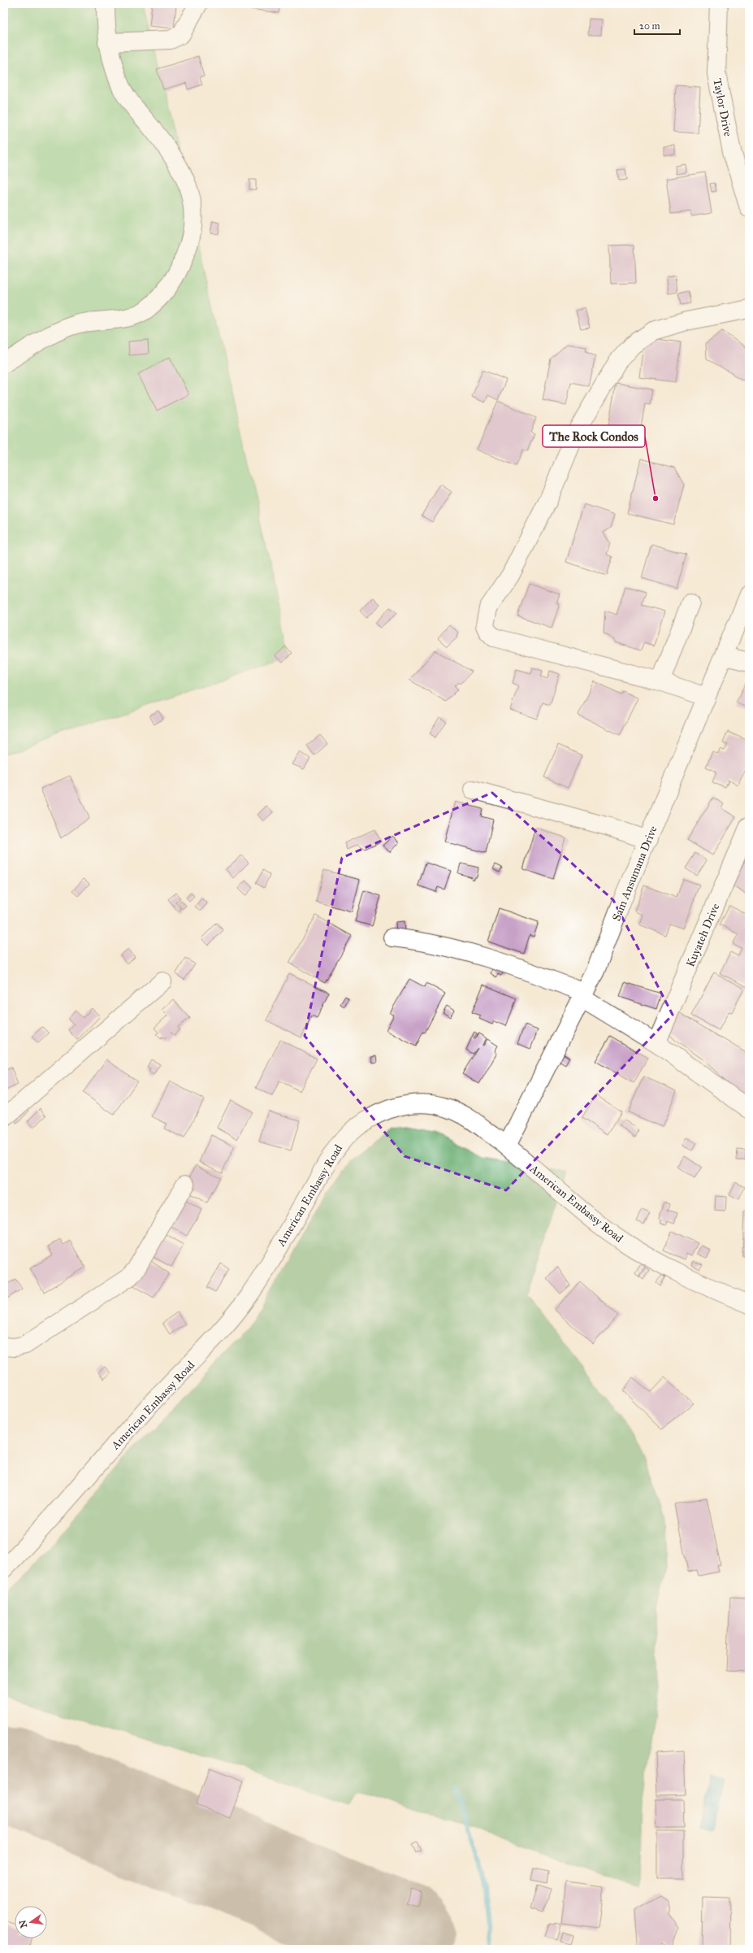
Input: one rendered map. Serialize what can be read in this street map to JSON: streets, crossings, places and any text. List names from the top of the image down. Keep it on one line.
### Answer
{"streets":{"street":["Taylor Drive","Sam Ansumana Drive","Kuyateh Drive","American Embassy Road"]},"crossings":[["Sam Ansumana Drive","American Embassy Road"]],"places":["The Rock Condos"],"scale_bar":"20 m","north":"left"}
